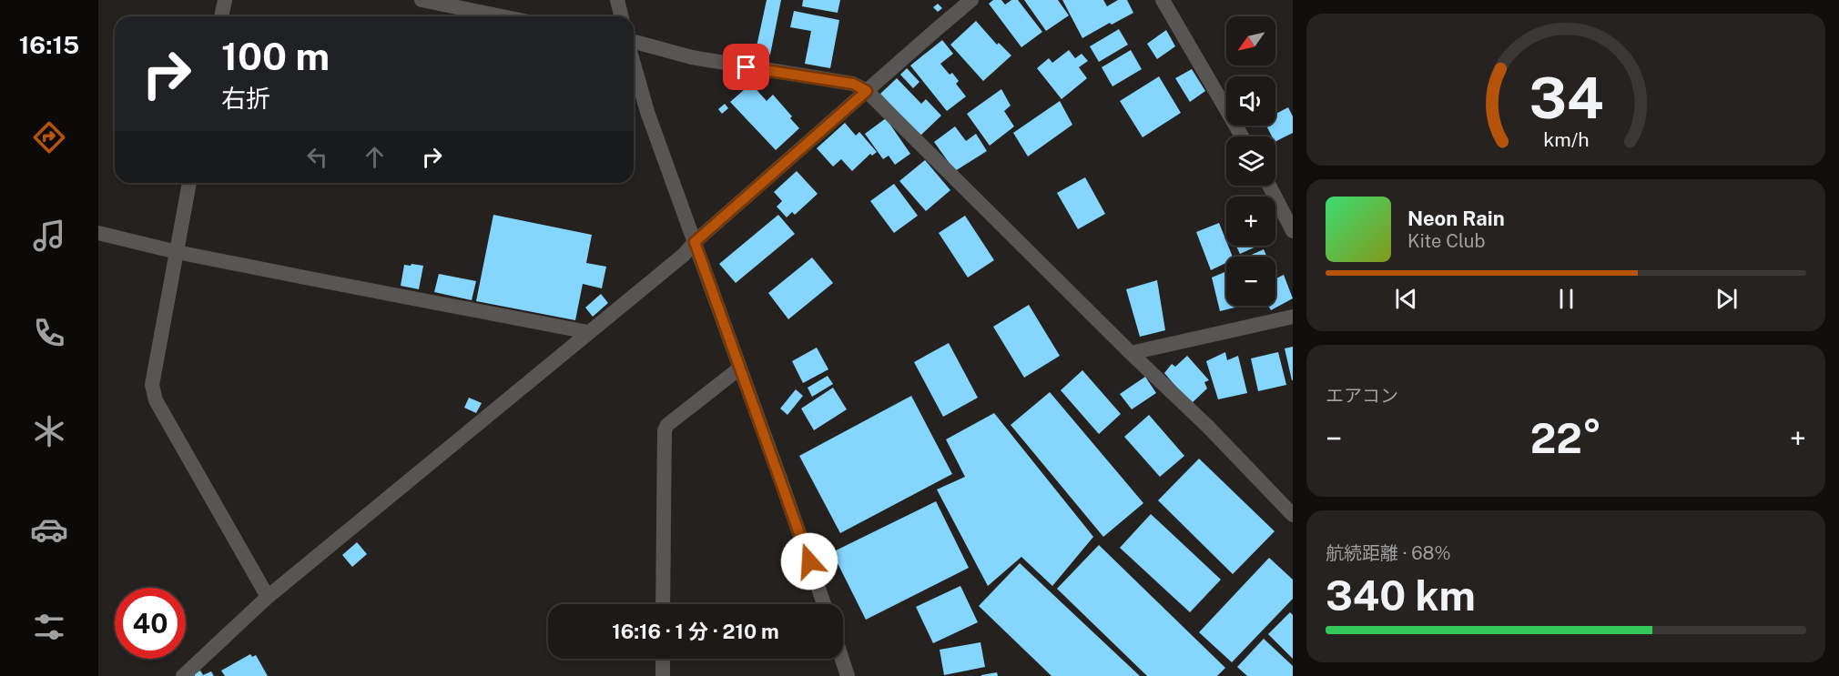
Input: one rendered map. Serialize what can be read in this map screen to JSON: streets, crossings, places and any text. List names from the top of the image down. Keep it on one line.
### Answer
{"north":"bottom left","page":{"tabs":"16:15","map_buttons":["+","−"],"turn":["100 m","右折"],"song":["Neon Rain","Kite Club"],"tile":["エアコン",["航続距離 · 68%","340 km"]],"heat":["−","22°","+"],"limit":"40","trip":"16:16 · 1 分 · 210 m","gauge":["34","km/h"]}}
